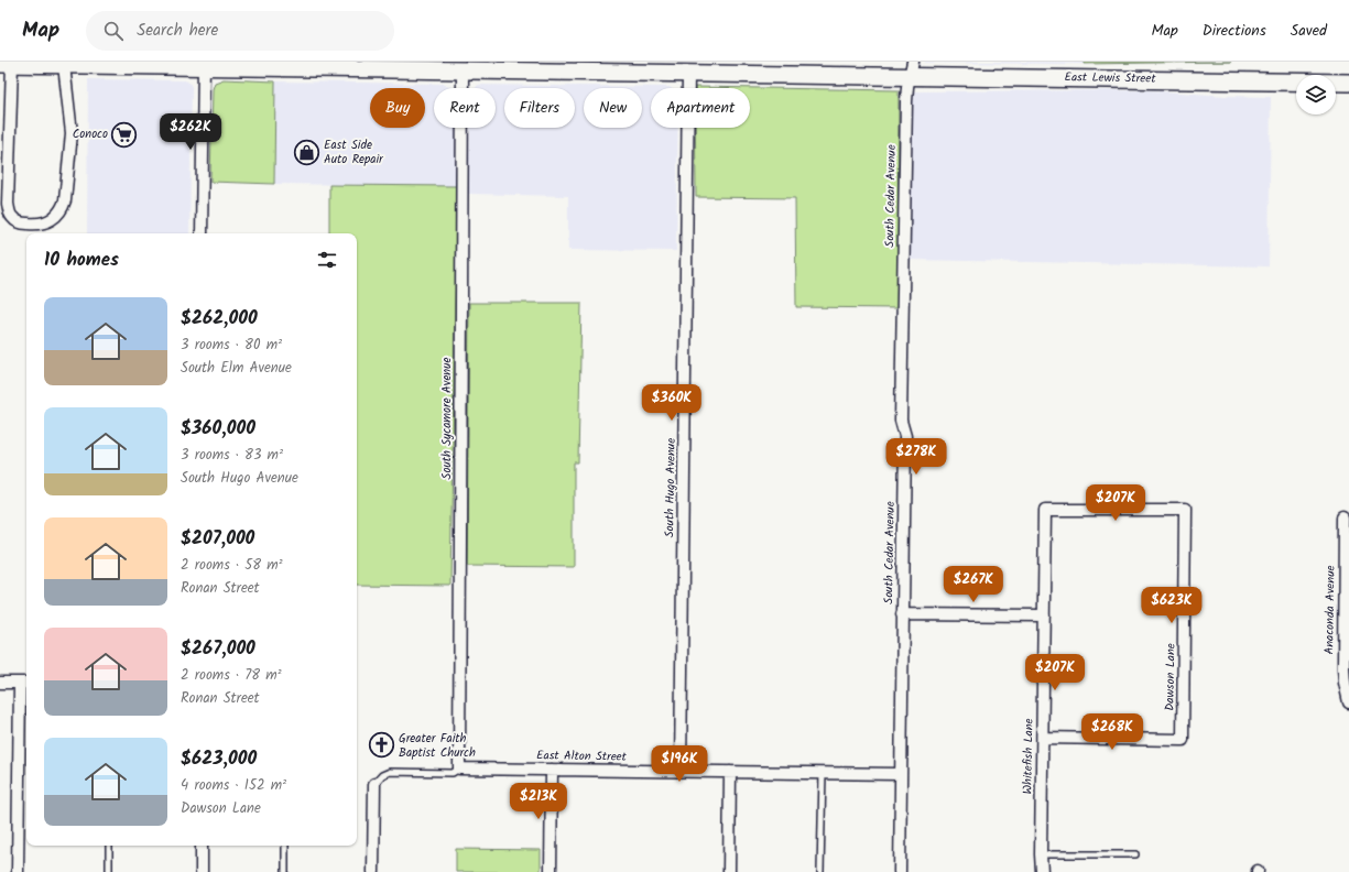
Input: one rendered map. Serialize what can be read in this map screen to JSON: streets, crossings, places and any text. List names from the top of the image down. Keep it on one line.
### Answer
{"streets":{"main road":["East Lewis Street"],"street":["South Cedar Avenue","South Sycamore Avenue","South Hugo Avenue","Anaconda Avenue","Dawson Lane","East Alton Street","Whitefish Lane"]},"crossings":[["East Lewis Street","South Cedar Avenue"],["East Lewis Street","South Sycamore Avenue"],["East Lewis Street","South Hugo Avenue"],["South Cedar Avenue","East Alton Street"],["South Sycamore Avenue","East Alton Street"],["South Hugo Avenue","East Alton Street"],["Dawson Lane","Whitefish Lane"]],"places":{"supermarket":["Conoco"],"shop":["East Side Auto Repair"],"church":["Greater Faith Baptist Church"]},"page":{"header":"Map","search":"Search here","nav":["Map","Directions","Saved"],"chip":["Buy","Rent","Filters","New","Apartment"],"price":["$262K","$360K","$278K","$207K","$267K","$623K","$207K","$268K","$196K","$213K"],"heading":"10 homes","list":[{"name":"$262,000","note":"3 rooms · 80 m² · South Elm Avenue"},{"name":"$360,000","note":"3 rooms · 83 m² · South Hugo Avenue"},{"name":"$207,000","note":"2 rooms · 58 m² · Ronan Street"},{"name":"$267,000","note":"2 rooms · 78 m² · Ronan Street"},{"name":"$623,000","note":"4 rooms · 152 m² · Dawson Lane"}]}}
